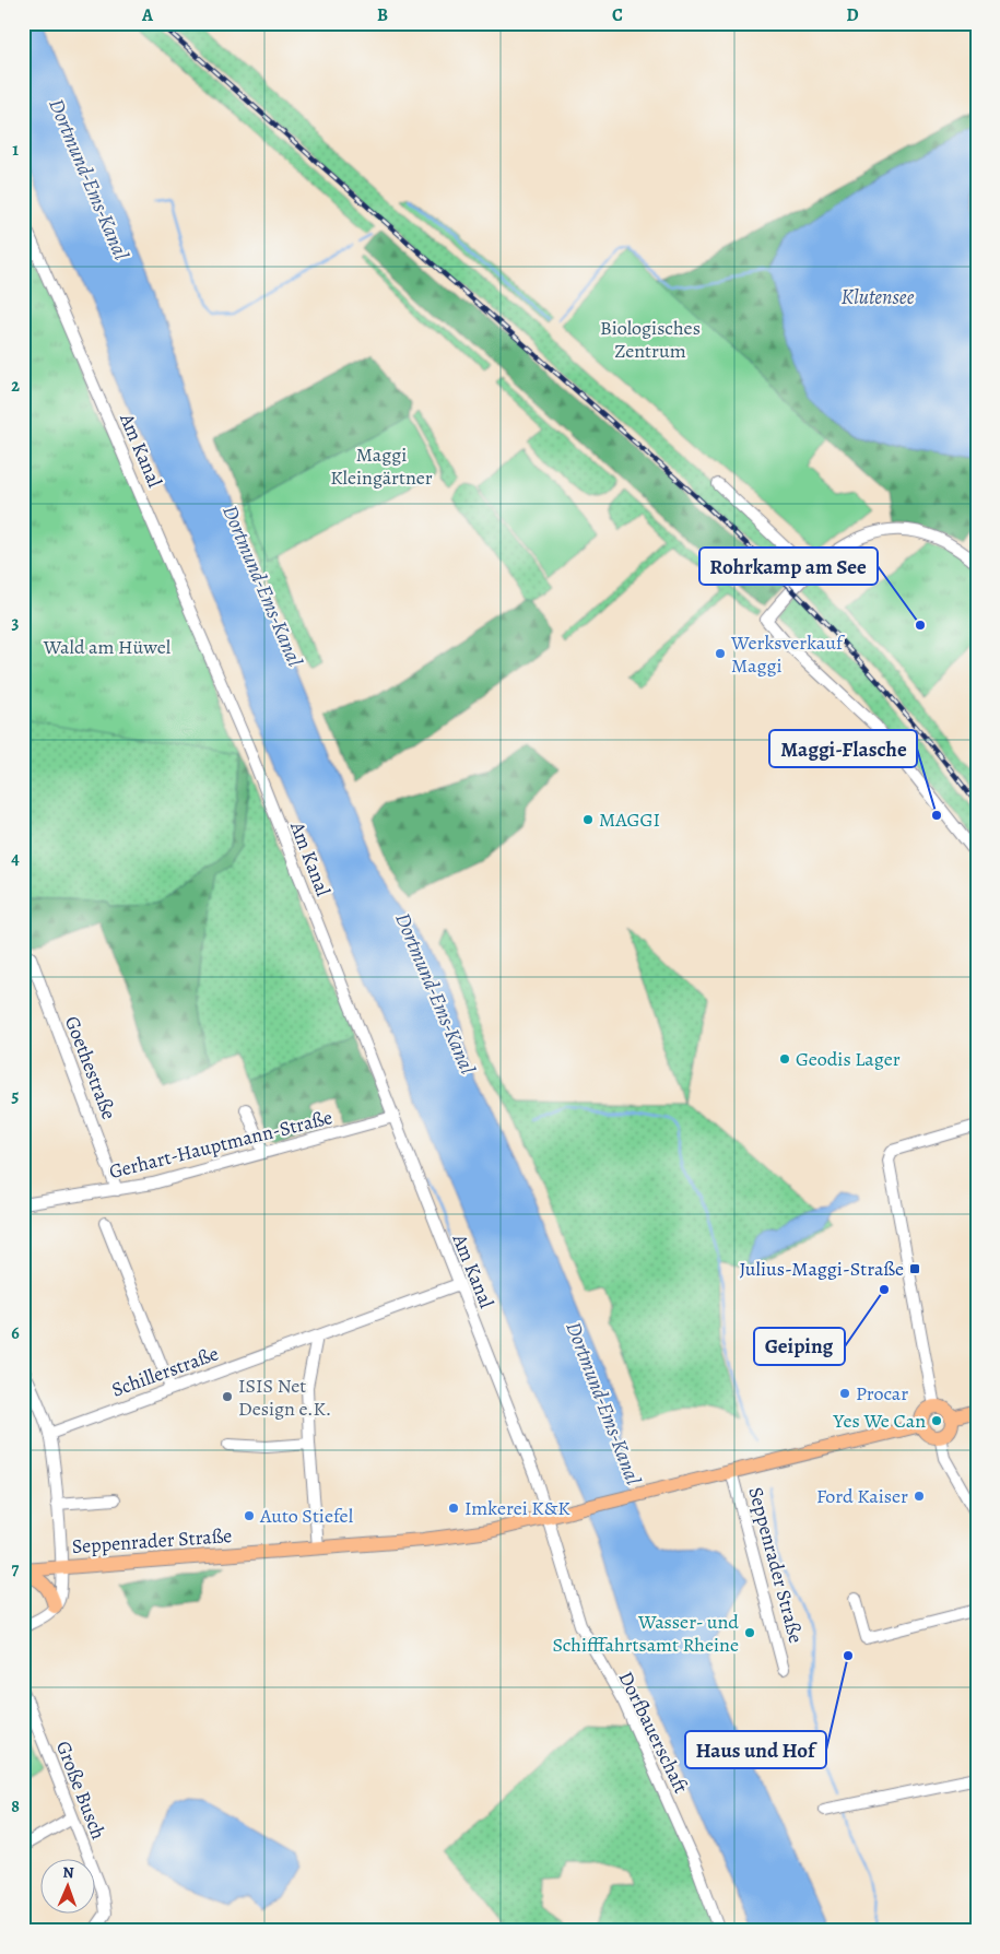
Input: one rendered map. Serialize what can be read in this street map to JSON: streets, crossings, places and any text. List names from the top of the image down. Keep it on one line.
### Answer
{"streets":{"main road":["Seppenrader Straße"],"street":["Am Kanal","Goethestraße","Gerhart-Hauptmann-Straße","Schillerstraße","Dorfbauerschaft","Große Busch"]},"crossings":[["Am Kanal","Gerhart-Hauptmann-Straße"],["Am Kanal","Seppenrader Straße"],["Am Kanal","Dorfbauerschaft"],["Goethestraße","Gerhart-Hauptmann-Straße"],["Seppenrader Straße","Dorfbauerschaft"]],"water":["Dortmund-Ems-Kanal","Klutensee"],"parks":["Biologisches Zentrum","Maggi Kleingärtner","Wald am Hüwel"],"places":{"other":["Rohrkamp am See","Werksverkauf Maggi","Maggi-Flasche","MAGGI","Geodis Lager","Geiping","Procar","ISIS Net Design e.K.","Yes We Can","Ford Kaiser","Imkerei K&K","Auto Stiefel","Wasser- und Schifffahrtsamt Rheine","Haus und Hof"],"transit":["Julius-Maggi-Straße"]},"north":"top","grid":{"columns":["A","B","C","D"],"rows":["1","2","3","4","5","6","7","8"]}}
